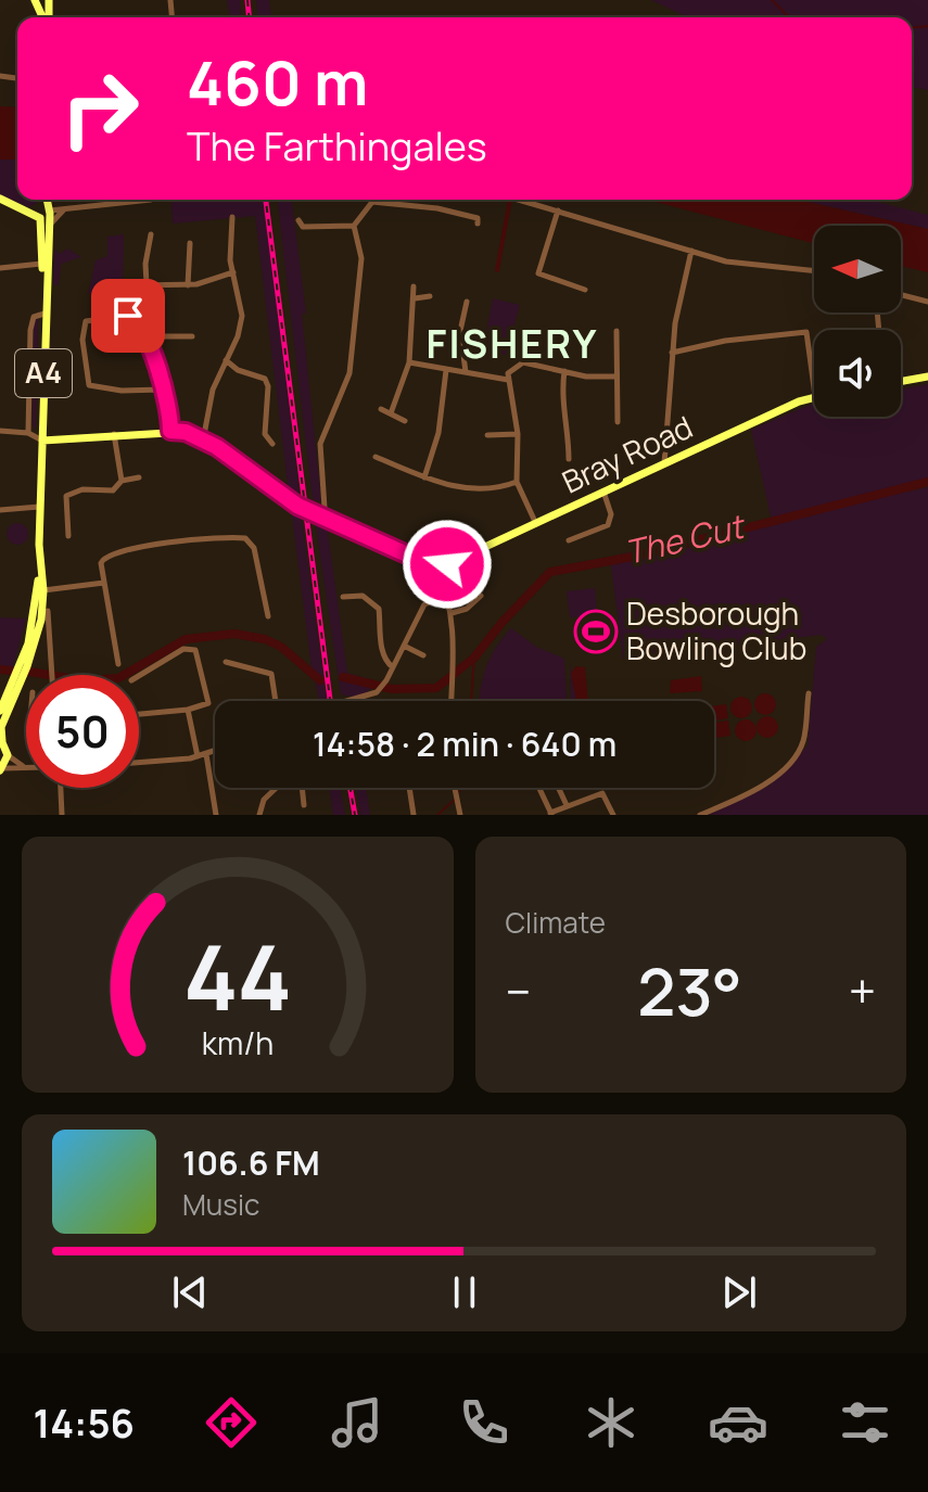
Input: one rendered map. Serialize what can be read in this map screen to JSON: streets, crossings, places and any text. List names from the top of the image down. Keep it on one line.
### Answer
{"streets":{"main road":["A4","Bray Road"]},"districts":["FISHERY"],"water":["The Cut"],"places":{"sports":["Desborough Bowling Club"]},"north":"left","page":{"turn":["460 m","The Farthingales"],"limit":"50","trip":"14:58 · 2 min · 640 m","tile":"Climate","heat":["−","23°","+"],"song":["106.6 FM","Music"],"tabs":"14:56","gauge":["44","km/h"]}}
